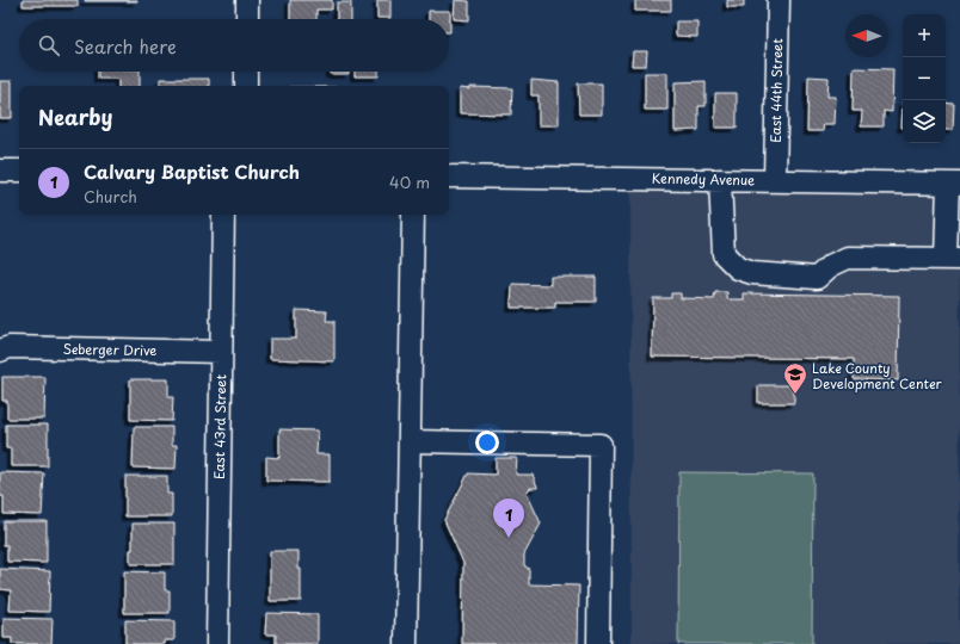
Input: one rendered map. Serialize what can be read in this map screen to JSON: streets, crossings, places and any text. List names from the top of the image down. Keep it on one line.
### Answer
{"streets":{"street":["East 44th Street","Kennedy Avenue","Seberger Drive","East 43rd Street"]},"crossings":[["East 44th Street","Kennedy Avenue"],["Seberger Drive","East 43rd Street"]],"places":{"school or university":["Lake County Development Center"]},"north":"left","page":{"map_buttons":["+","−"],"search":"Search here","heading":"Nearby","list":[{"mark":"1","name":"Calvary Baptist Church","note":"Church","value":"40 m"}],"pins":"1"}}
